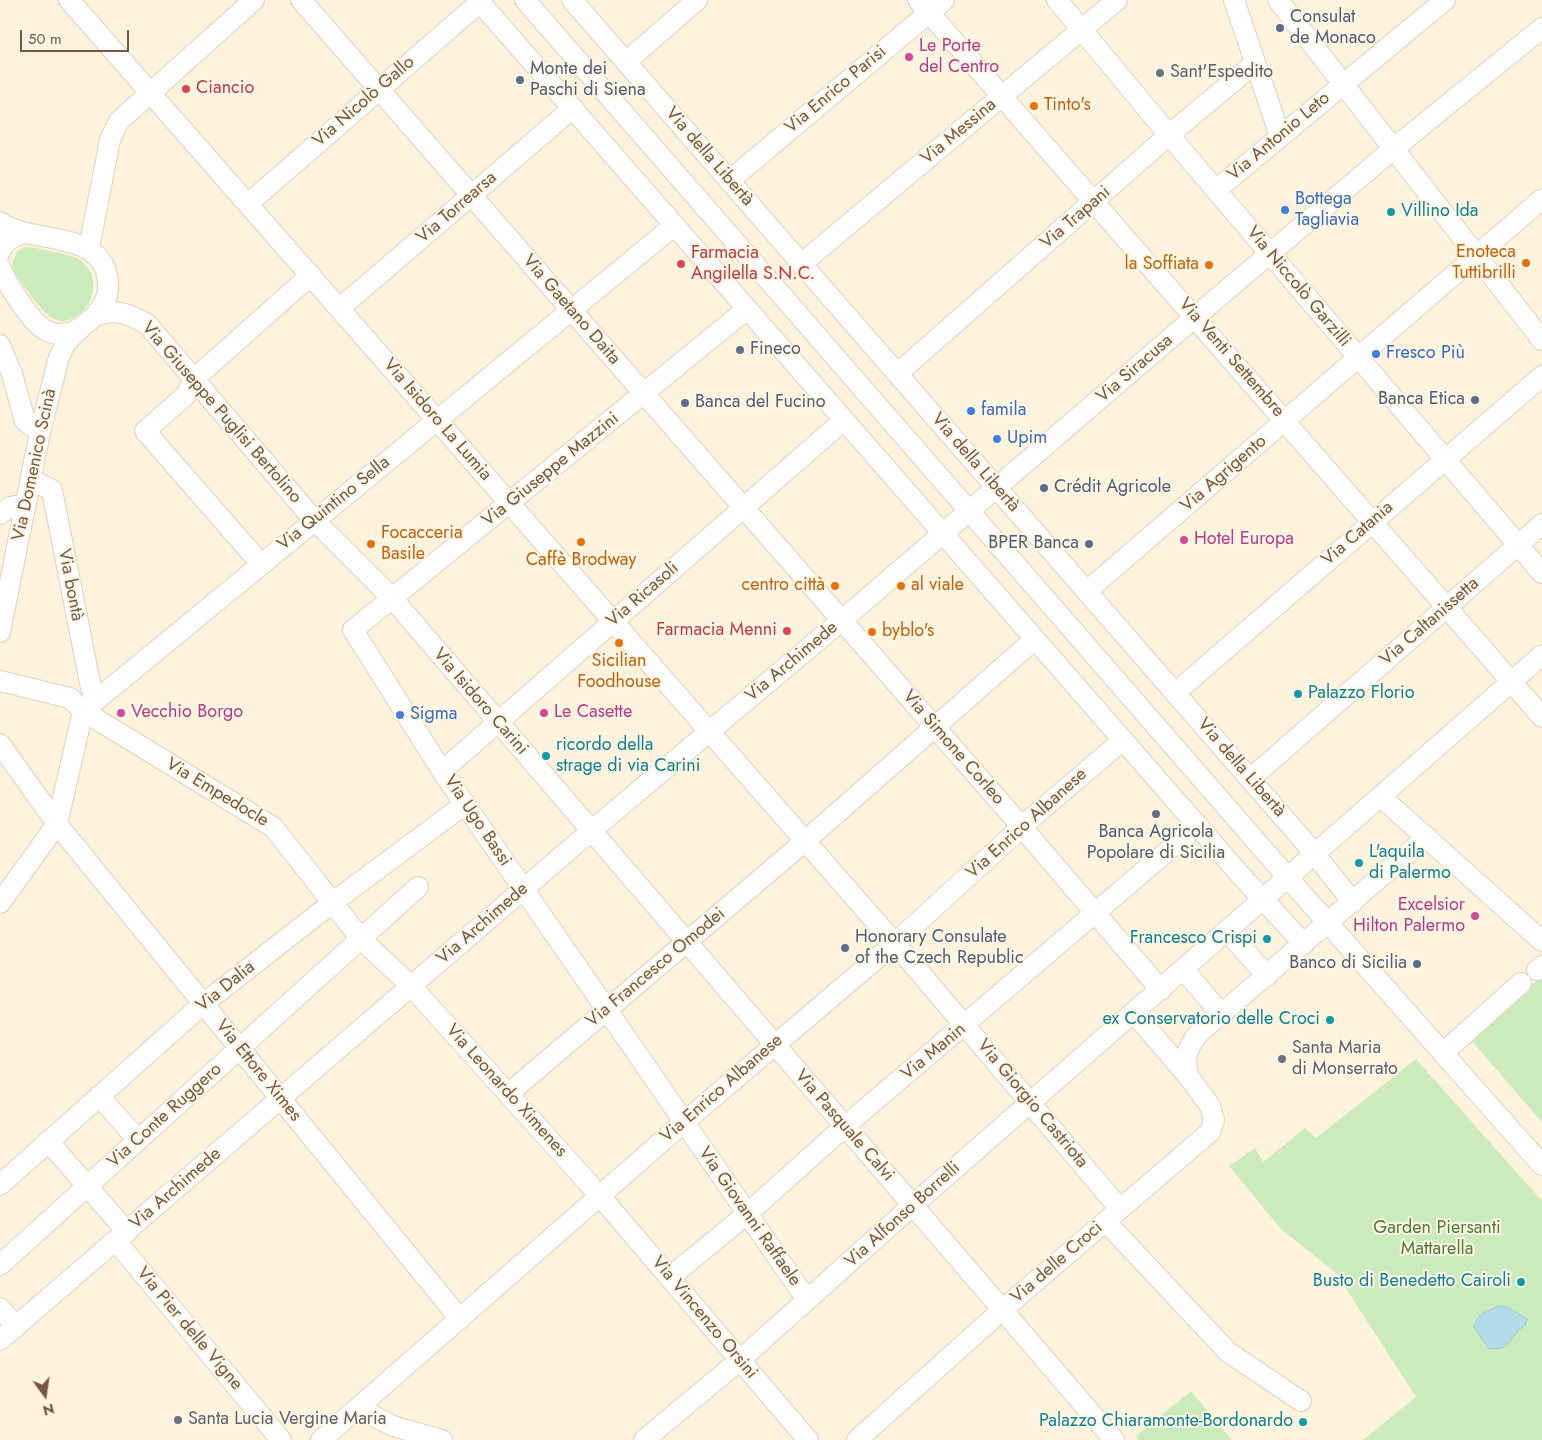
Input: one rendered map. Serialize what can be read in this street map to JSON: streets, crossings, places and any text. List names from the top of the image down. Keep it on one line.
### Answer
{"streets":{"street":["Via Enrico Parisi","Via Nicolò Gallo","Via Messina","Via Antonio Leto","Via della Libertà","Via Torrearsa","Via Trapani","Via Niccolò Garzilli","Via Gaetano Daita","Via Venti Settembre","Via Siracusa","Via Giuseppe Puglisi Bertolino","Via Isidoro La Lumia","Via Domenico Scinà","Via Giuseppe Mazzini","Via Agrigento","Via Quintino Sella","Via Catania","Via bontà","Via Ricasoli","Via Caltanissetta","Via Archimede","Via Isidoro Carini","Via Simone Corleo","Via Empedocle","Via Ugo Bassi","Via Enrico Albanese","Via Francesco Omodei","Via Dalia","Via Manin","Via Ettore Ximes","Via Leonardo Ximenes","Via Giorgio Castriota","Via Conte Ruggero","Via Pasquale Calvi","Via Alfonso Borrelli","Via Giovanni Raffaele","Via delle Croci","Via Vincenzo Orsini","Via Pier delle Vigne"]},"crossings":[["Via Enrico Parisi","Via della Libertà"],["Via Enrico Parisi","Via Venti Settembre"],["Via Nicolò Gallo","Via Gaetano Daita"],["Via Nicolò Gallo","Via Isidoro La Lumia"],["Via Messina","Via della Libertà"],["Via Messina","Via Niccolò Garzilli"],["Via Messina","Via Venti Settembre"],["Via Antonio Leto","Via Niccolò Garzilli"],["Via della Libertà","Via Trapani"],["Via della Libertà","Via Siracusa"],["Via della Libertà","Via Agrigento"],["Via della Libertà","Via Catania"],["Via della Libertà","Via Caltanissetta"],["Via della Libertà","Via Archimede"],["Via della Libertà","Via Alfonso Borrelli"],["Via Torrearsa","Via Gaetano Daita"],["Via Torrearsa","Via Isidoro La Lumia"],["Via Trapani","Via Niccolò Garzilli"],["Via Trapani","Via Venti Settembre"],["Via Niccolò Garzilli","Via Siracusa"],["Via Niccolò Garzilli","Via Agrigento"],["Via Niccolò Garzilli","Via Catania"],["Via Niccolò Garzilli","Via Caltanissetta"],["Via Gaetano Daita","Via Giuseppe Mazzini"],["Via Gaetano Daita","Via Quintino Sella"],["Via Gaetano Daita","Via Ricasoli"],["Via Gaetano Daita","Via Archimede"],["Via Gaetano Daita","Via Simone Corleo"],["Via Venti Settembre","Via Siracusa"],["Via Venti Settembre","Via Agrigento"],["Via Venti Settembre","Via Catania"],["Via Venti Settembre","Via Caltanissetta"],["Via Venti Settembre","Via Alfonso Borrelli"],["Via Siracusa","Via Archimede"],["Via Giuseppe Puglisi Bertolino","Via Domenico Scinà"],["Via Giuseppe Puglisi Bertolino","Via Giuseppe Mazzini"],["Via Giuseppe Puglisi Bertolino","Via Quintino Sella"],["Via Giuseppe Puglisi Bertolino","Via Isidoro Carini"],["Via Isidoro La Lumia","Via Giuseppe Mazzini"],["Via Isidoro La Lumia","Via Quintino Sella"],["Via Isidoro La Lumia","Via Ricasoli"],["Via Isidoro La Lumia","Via Archimede"],["Via Isidoro La Lumia","Via Francesco Omodei"],["Via Isidoro La Lumia","Via Giorgio Castriota"],["Via Domenico Scinà","Via bontà"],["Via Giuseppe Mazzini","Via Isidoro Carini"],["Via Giuseppe Mazzini","Via Ugo Bassi"],["Via Quintino Sella","Via bontà"],["Via Quintino Sella","Via Empedocle"],["Via bontà","Via Empedocle"],["Via Ricasoli","Via Isidoro Carini"],["Via Ricasoli","Via Ugo Bassi"],["Via Archimede","Via Isidoro Carini"],["Via Archimede","Via Simone Corleo"],["Via Archimede","Via Empedocle"],["Via Archimede","Via Ugo Bassi"],["Via Archimede","Via Ettore Ximes"],["Via Archimede","Via Leonardo Ximenes"],["Via Archimede","Via Pier delle Vigne"],["Via Isidoro Carini","Via Francesco Omodei"],["Via Isidoro Carini","Via Pasquale Calvi"],["Via Simone Corleo","Via Enrico Albanese"],["Via Simone Corleo","Via Francesco Omodei"],["Via Simone Corleo","Via Manin"],["Via Simone Corleo","Via Alfonso Borrelli"],["Via Empedocle","Via Dalia"],["Via Empedocle","Via Leonardo Ximenes"],["Via Empedocle","Via Conte Ruggero"],["Via Ugo Bassi","Via Francesco Omodei"],["Via Ugo Bassi","Via Dalia"],["Via Ugo Bassi","Via Giovanni Raffaele"],["Via Enrico Albanese","Via Ettore Ximes"],["Via Enrico Albanese","Via Leonardo Ximenes"],["Via Enrico Albanese","Via Giorgio Castriota"],["Via Enrico Albanese","Via Pasquale Calvi"],["Via Enrico Albanese","Via Giovanni Raffaele"],["Via Enrico Albanese","Via Vincenzo Orsini"],["Via Francesco Omodei","Via Leonardo Ximenes"],["Via Francesco Omodei","Via Giorgio Castriota"],["Via Francesco Omodei","Via Pasquale Calvi"],["Via Francesco Omodei","Via Giovanni Raffaele"],["Via Dalia","Via Ettore Ximes"],["Via Dalia","Via Pier delle Vigne"],["Via Manin","Via Giorgio Castriota"],["Via Manin","Via Pasquale Calvi"],["Via Manin","Via Giovanni Raffaele"],["Via Manin","Via Vincenzo Orsini"],["Via Ettore Ximes","Via Conte Ruggero"],["Via Leonardo Ximenes","Via Vincenzo Orsini"],["Via Giorgio Castriota","Via Alfonso Borrelli"],["Via Giorgio Castriota","Via delle Croci"],["Via Conte Ruggero","Via Pier delle Vigne"],["Via Pasquale Calvi","Via Alfonso Borrelli"],["Via Pasquale Calvi","Via delle Croci"],["Via Alfonso Borrelli","Via Giovanni Raffaele"],["Via Alfonso Borrelli","Via delle Croci"],["Via Alfonso Borrelli","Via Vincenzo Orsini"]],"parks":["Garden Piersanti Mattarella"],"places":["Consulat de Monaco","Le Porte del Centro","Sant'Espedito","Monte dei Paschi di Siena","Ciancio","Tinto's","Bottega Tagliavia","Villino Ida","Enoteca Tuttibrilli","Farmacia Angilella S.N.C.","la Soffiata","Fineco","Fresco Più","Banca Etica","Banca del Fucino","famila","Upim","Crédit Agricole","Hotel Europa","Caffè Brodway","Focacceria Basile","BPER Banca","centro città","al viale","Farmacia Menni","byblo's","Sicilian Foodhouse","Palazzo Florio","Vecchio Borgo","Le Casette","Sigma","ricordo della strage di via Carini","Banca Agricola Popolare di Sicilia","L'aquila di Palermo","Excelsior Hilton Palermo","Francesco Crispi","Honorary Consulate of the Czech Republic","Banco di Sicilia","ex Conservatorio delle Croci","Santa Maria di Monserrato","Busto di Benedetto Cairoli","Santa Lucia Vergine Maria","Palazzo Chiaramonte-Bordonardo"],"scale_bar":"50 m","north":"bottom"}
